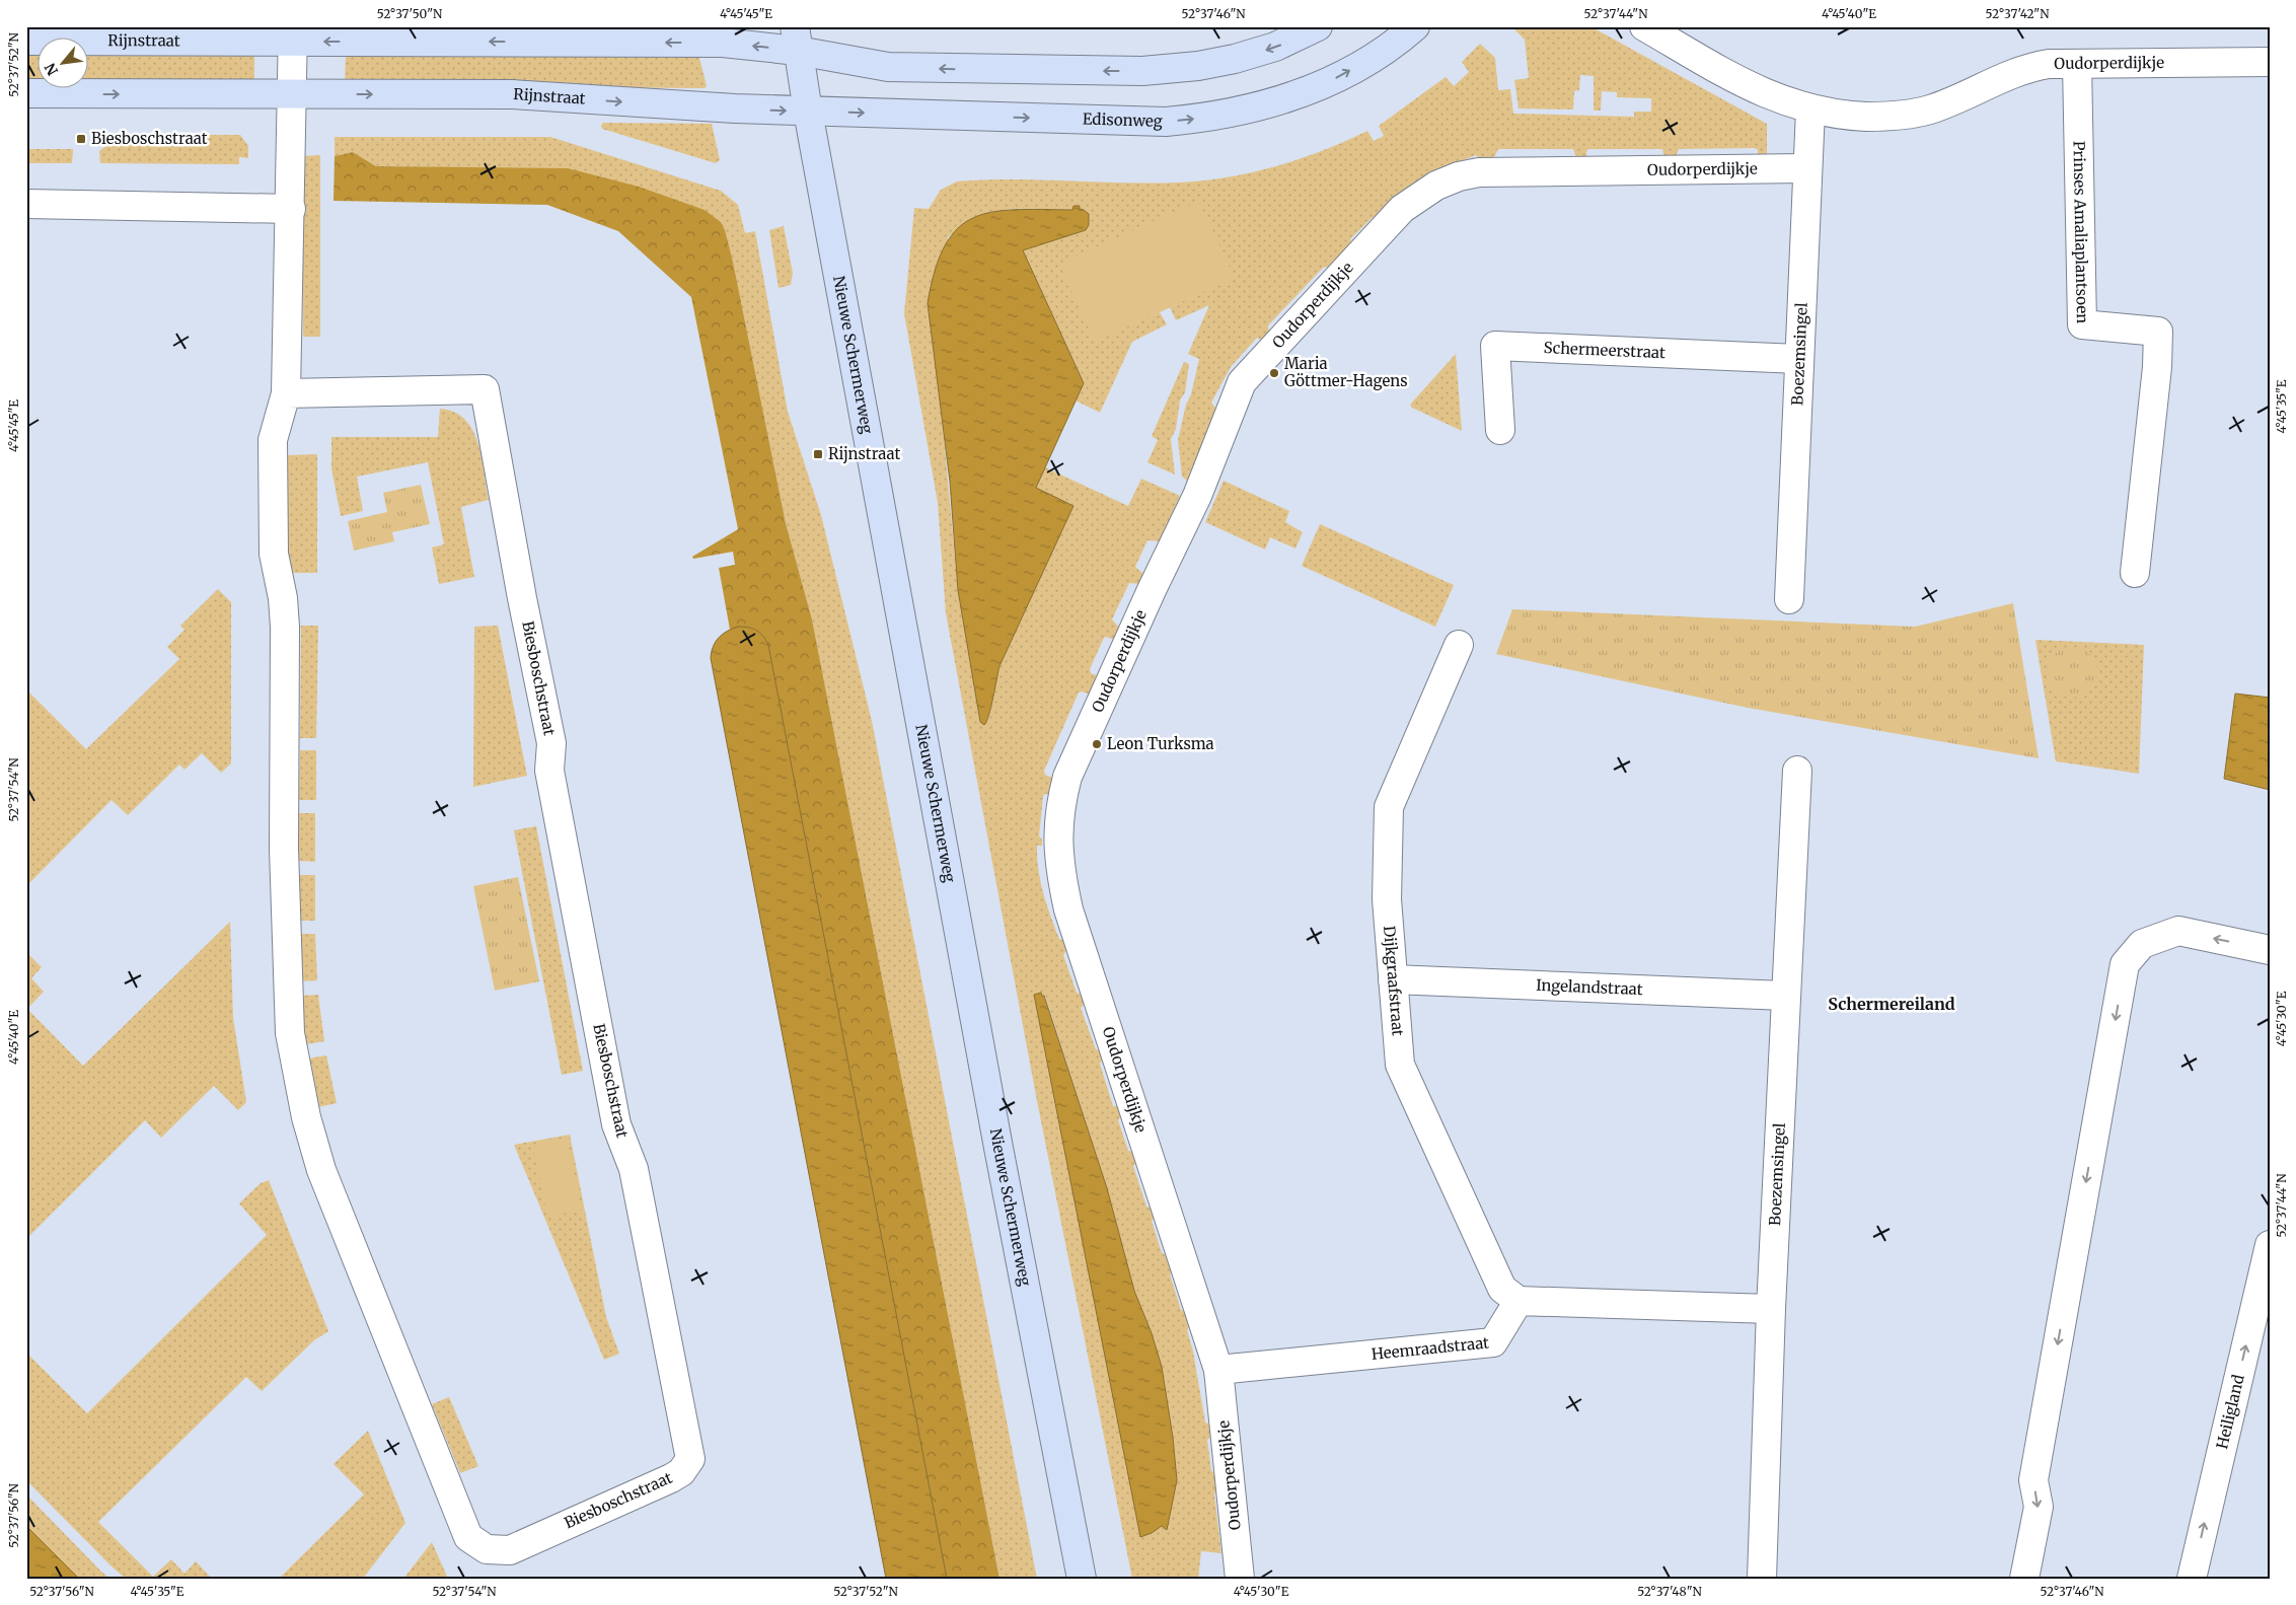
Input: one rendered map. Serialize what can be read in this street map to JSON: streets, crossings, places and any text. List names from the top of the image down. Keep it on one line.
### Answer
{"streets":{"street":["Rijnstraat","Oudorperdijkje","Edisonweg","Prinses Amaliaplantsoen","Schermeerstraat","Nieuwe Schermerweg","Boezemsingel","Biesboschstraat","Dijkgraafstraat","Ingelandstraat","Heemraadstraat","Heiligland"]},"crossings":[["Rijnstraat","Edisonweg"],["Rijnstraat","Nieuwe Schermerweg"],["Rijnstraat","Biesboschstraat"],["Oudorperdijkje","Prinses Amaliaplantsoen"],["Oudorperdijkje","Boezemsingel"],["Oudorperdijkje","Heemraadstraat"],["Edisonweg","Nieuwe Schermerweg"],["Schermeerstraat","Boezemsingel"],["Boezemsingel","Ingelandstraat"],["Dijkgraafstraat","Ingelandstraat"],["Dijkgraafstraat","Heemraadstraat"]],"one_way":["Heiligland"],"districts":["Schermereiland"],"places":{"transit":["Biesboschstraat","Rijnstraat"],"other":["Maria Göttmer-Hagens","Leon Turksma"]},"north":"bottom left","coordinates":["52°37'50\"N","4°45'45\"E","52°37'46\"N","52°37'44\"N","4°45'40\"E","52°37'42\"N","52°37'52\"N","4°45'35\"E","52°37'54\"N","4°45'30\"E","52°37'56\"N","52°37'48\"N"]}
